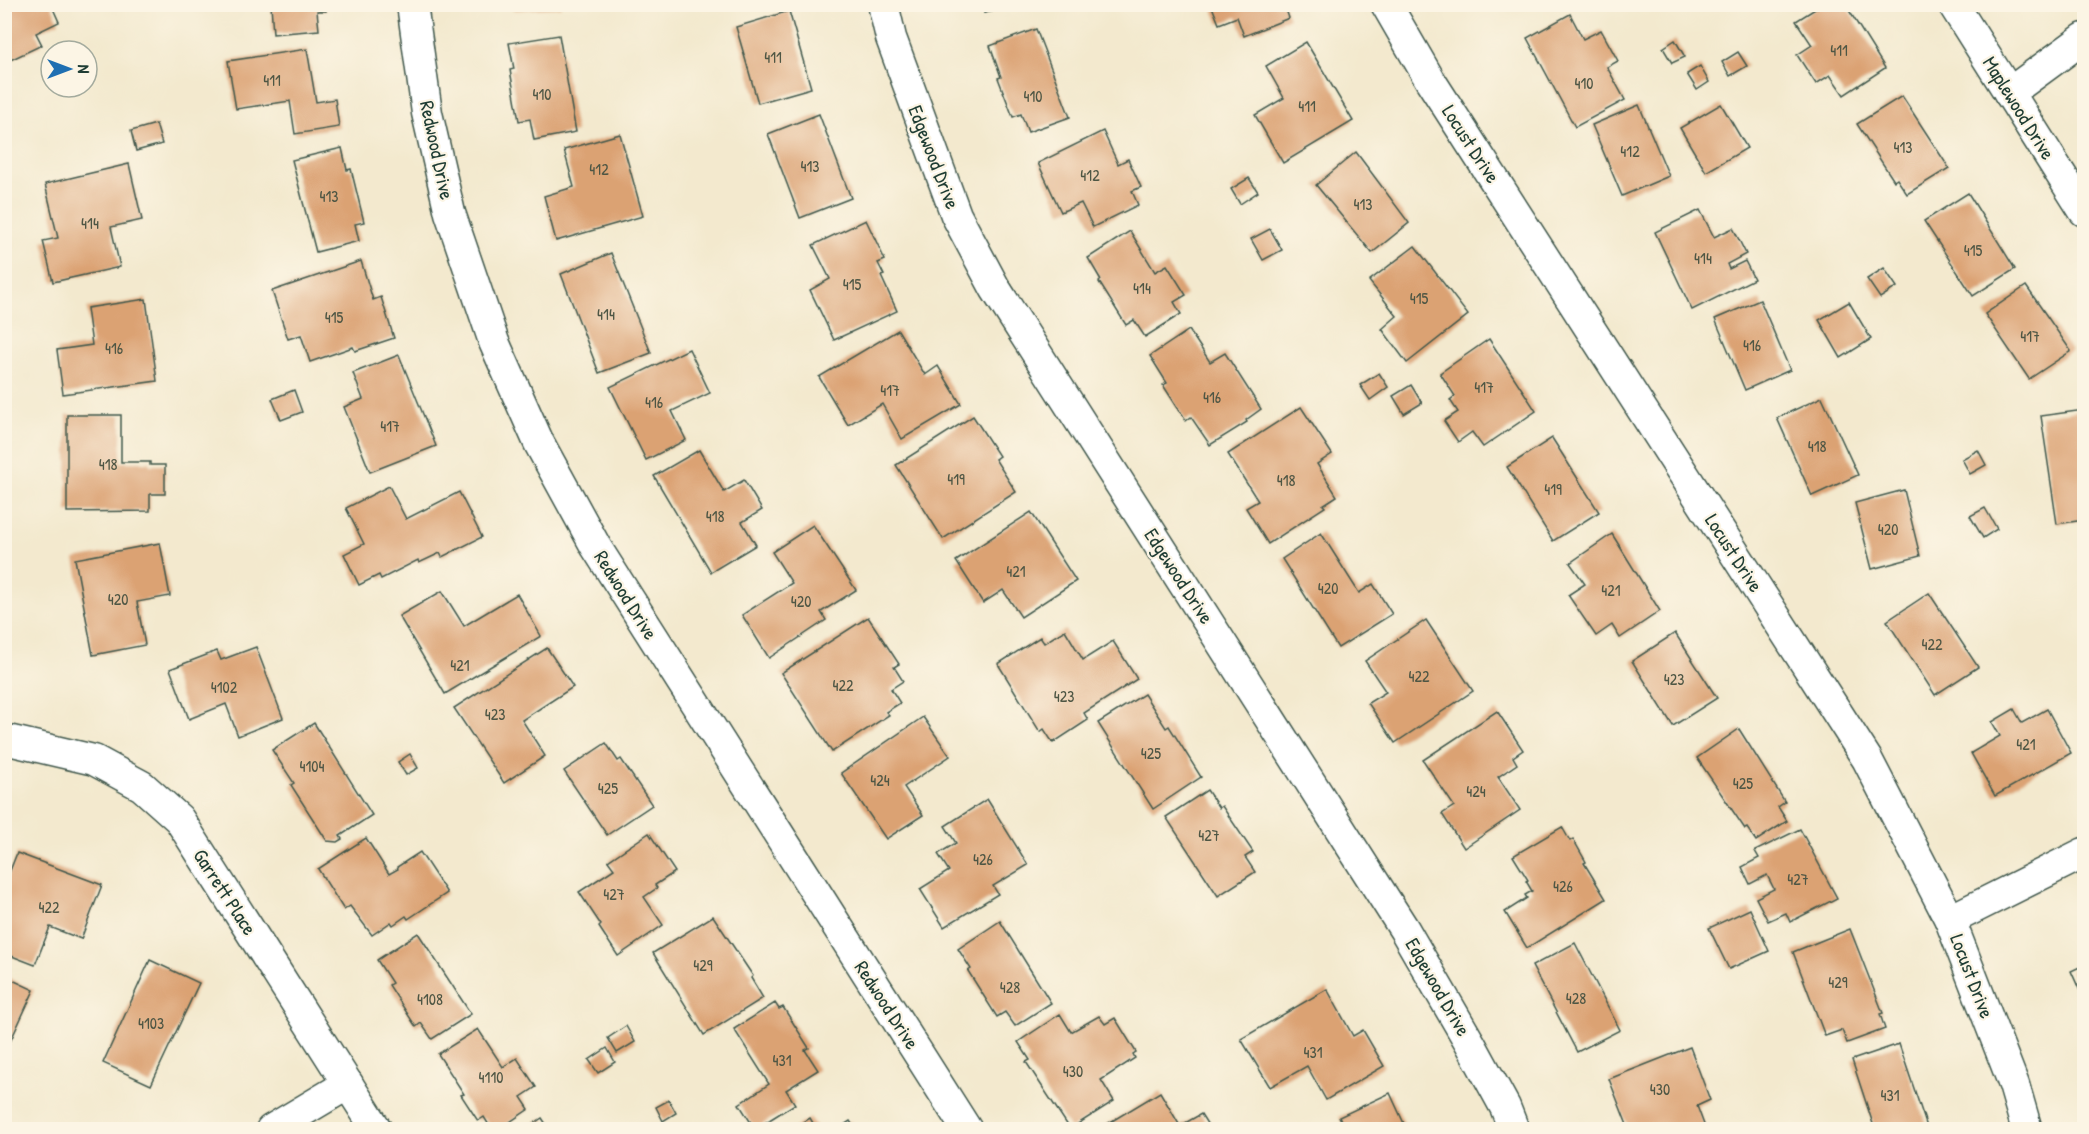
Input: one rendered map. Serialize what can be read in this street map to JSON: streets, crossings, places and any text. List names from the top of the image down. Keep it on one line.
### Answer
{"streets":{"street":["Maplewood Drive","Locust Drive","Redwood Drive","Edgewood Drive","Garrett Place"]},"house_numbers":["411","411","411","410","410","410","411","413","412","413","412","412","413","413","414","415","414","415","414","415","414","415","417","416","416","417","417","416","416","417","418","418","419","418","419","418","420","421","420","421","420","420","422","421","422","423","422","4102","423","423","421","425","4104","424","425","425","424","427","426","427","426","427","422","429","429","428","428","4108","4103","431","431","430","4110","430","431"],"north":"right"}
